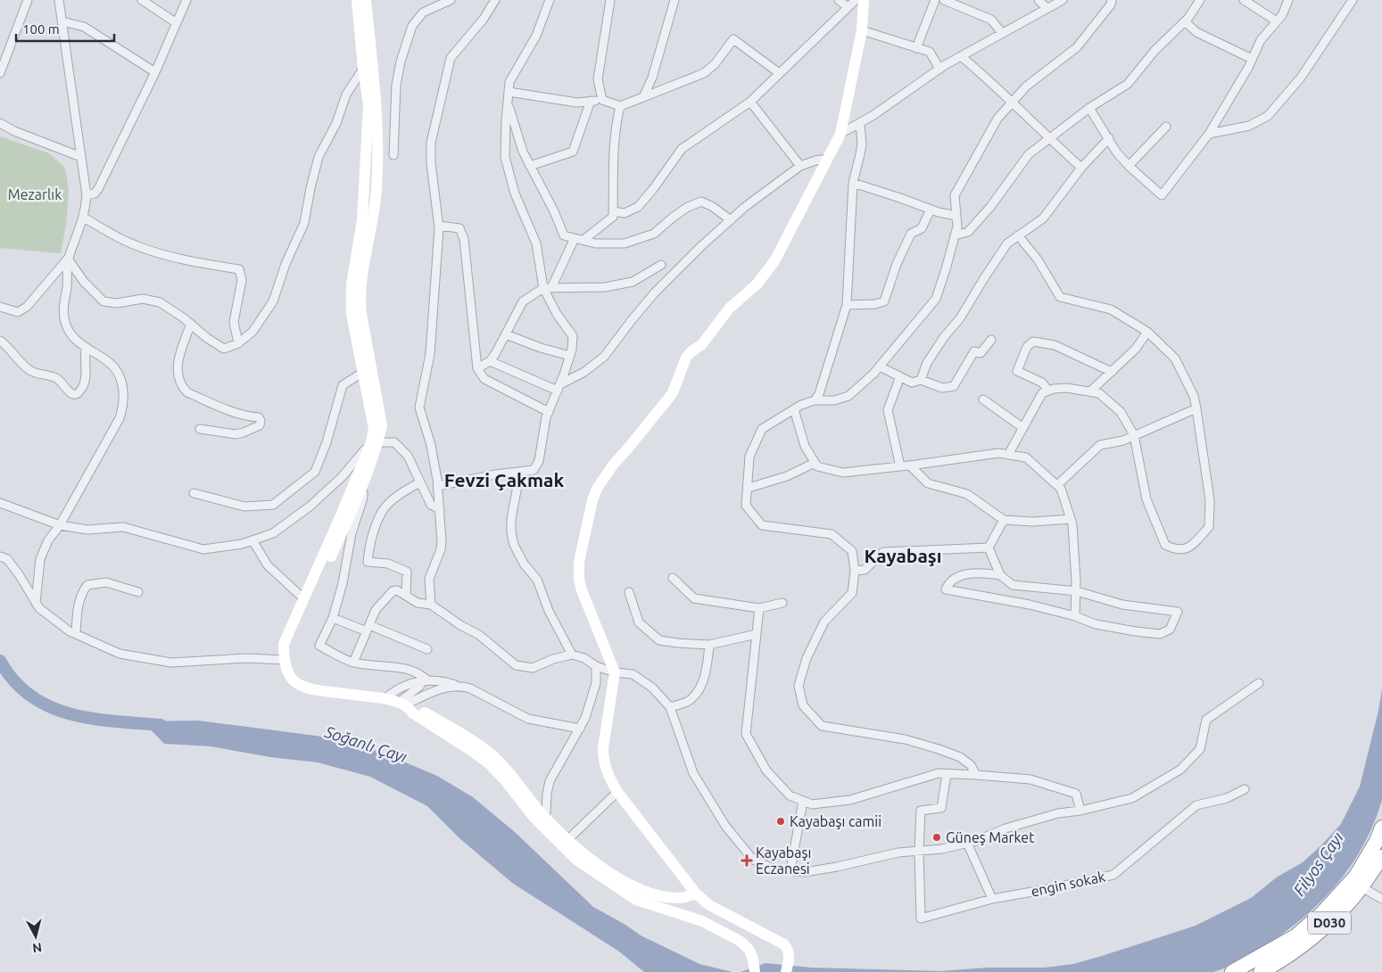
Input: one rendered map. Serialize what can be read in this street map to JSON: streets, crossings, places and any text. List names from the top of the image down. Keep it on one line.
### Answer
{"streets":{"highway":["D030"],"street":["engin sokak"]},"districts":["Fevzi Çakmak","Kayabaşı"],"water":["Soğanlı Çayı","Filyos Çayı"],"parks":["Mezarlık"],"places":{"other":["Kayabaşı camii","Güneş Market"],"health":["Kayabaşı Eczanesi"]},"scale_bar":"100 m","north":"bottom"}
